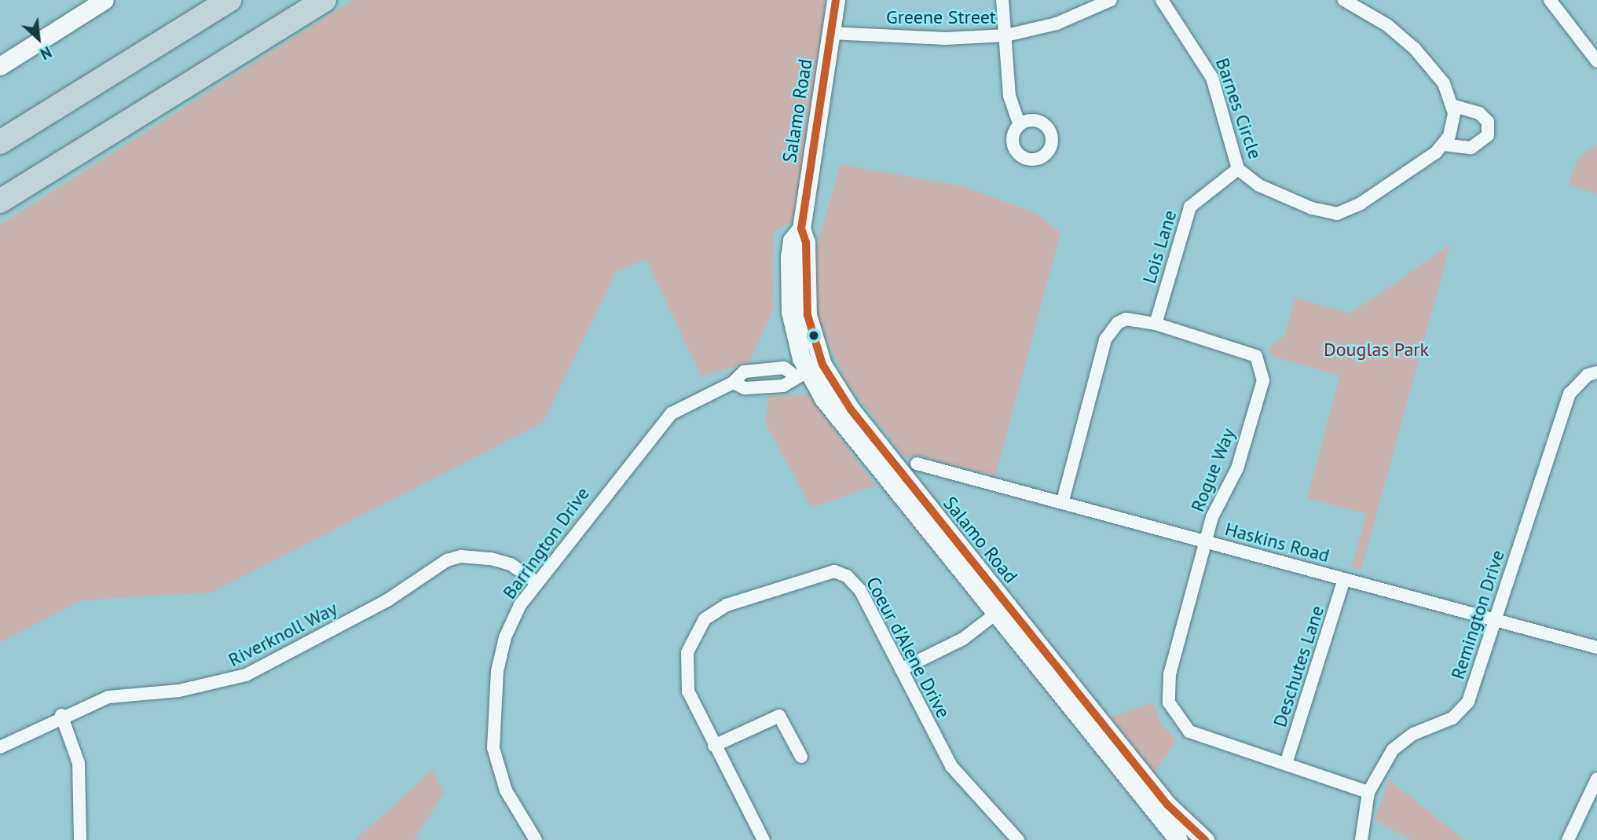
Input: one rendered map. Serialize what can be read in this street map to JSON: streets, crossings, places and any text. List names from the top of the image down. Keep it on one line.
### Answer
{"streets":{"main road":["Salamo Road"],"street":["Greene Street","Barnes Circle","Lois Lane","Rogue Way","Haskins Road","Barrington Drive","Remington Drive","Riverknoll Way","Coeur d'Alene Drive","Deschutes Lane"]},"crossings":[["Greene Street","Salamo Road"],["Barnes Circle","Lois Lane"],["Salamo Road","Barrington Drive"],["Lois Lane","Rogue Way"],["Rogue Way","Haskins Road"],["Rogue Way","Remington Drive"],["Rogue Way","Deschutes Lane"],["Haskins Road","Remington Drive"],["Haskins Road","Deschutes Lane"],["Barrington Drive","Riverknoll Way"]],"parks":["Douglas Park"],"north":"bottom right"}
